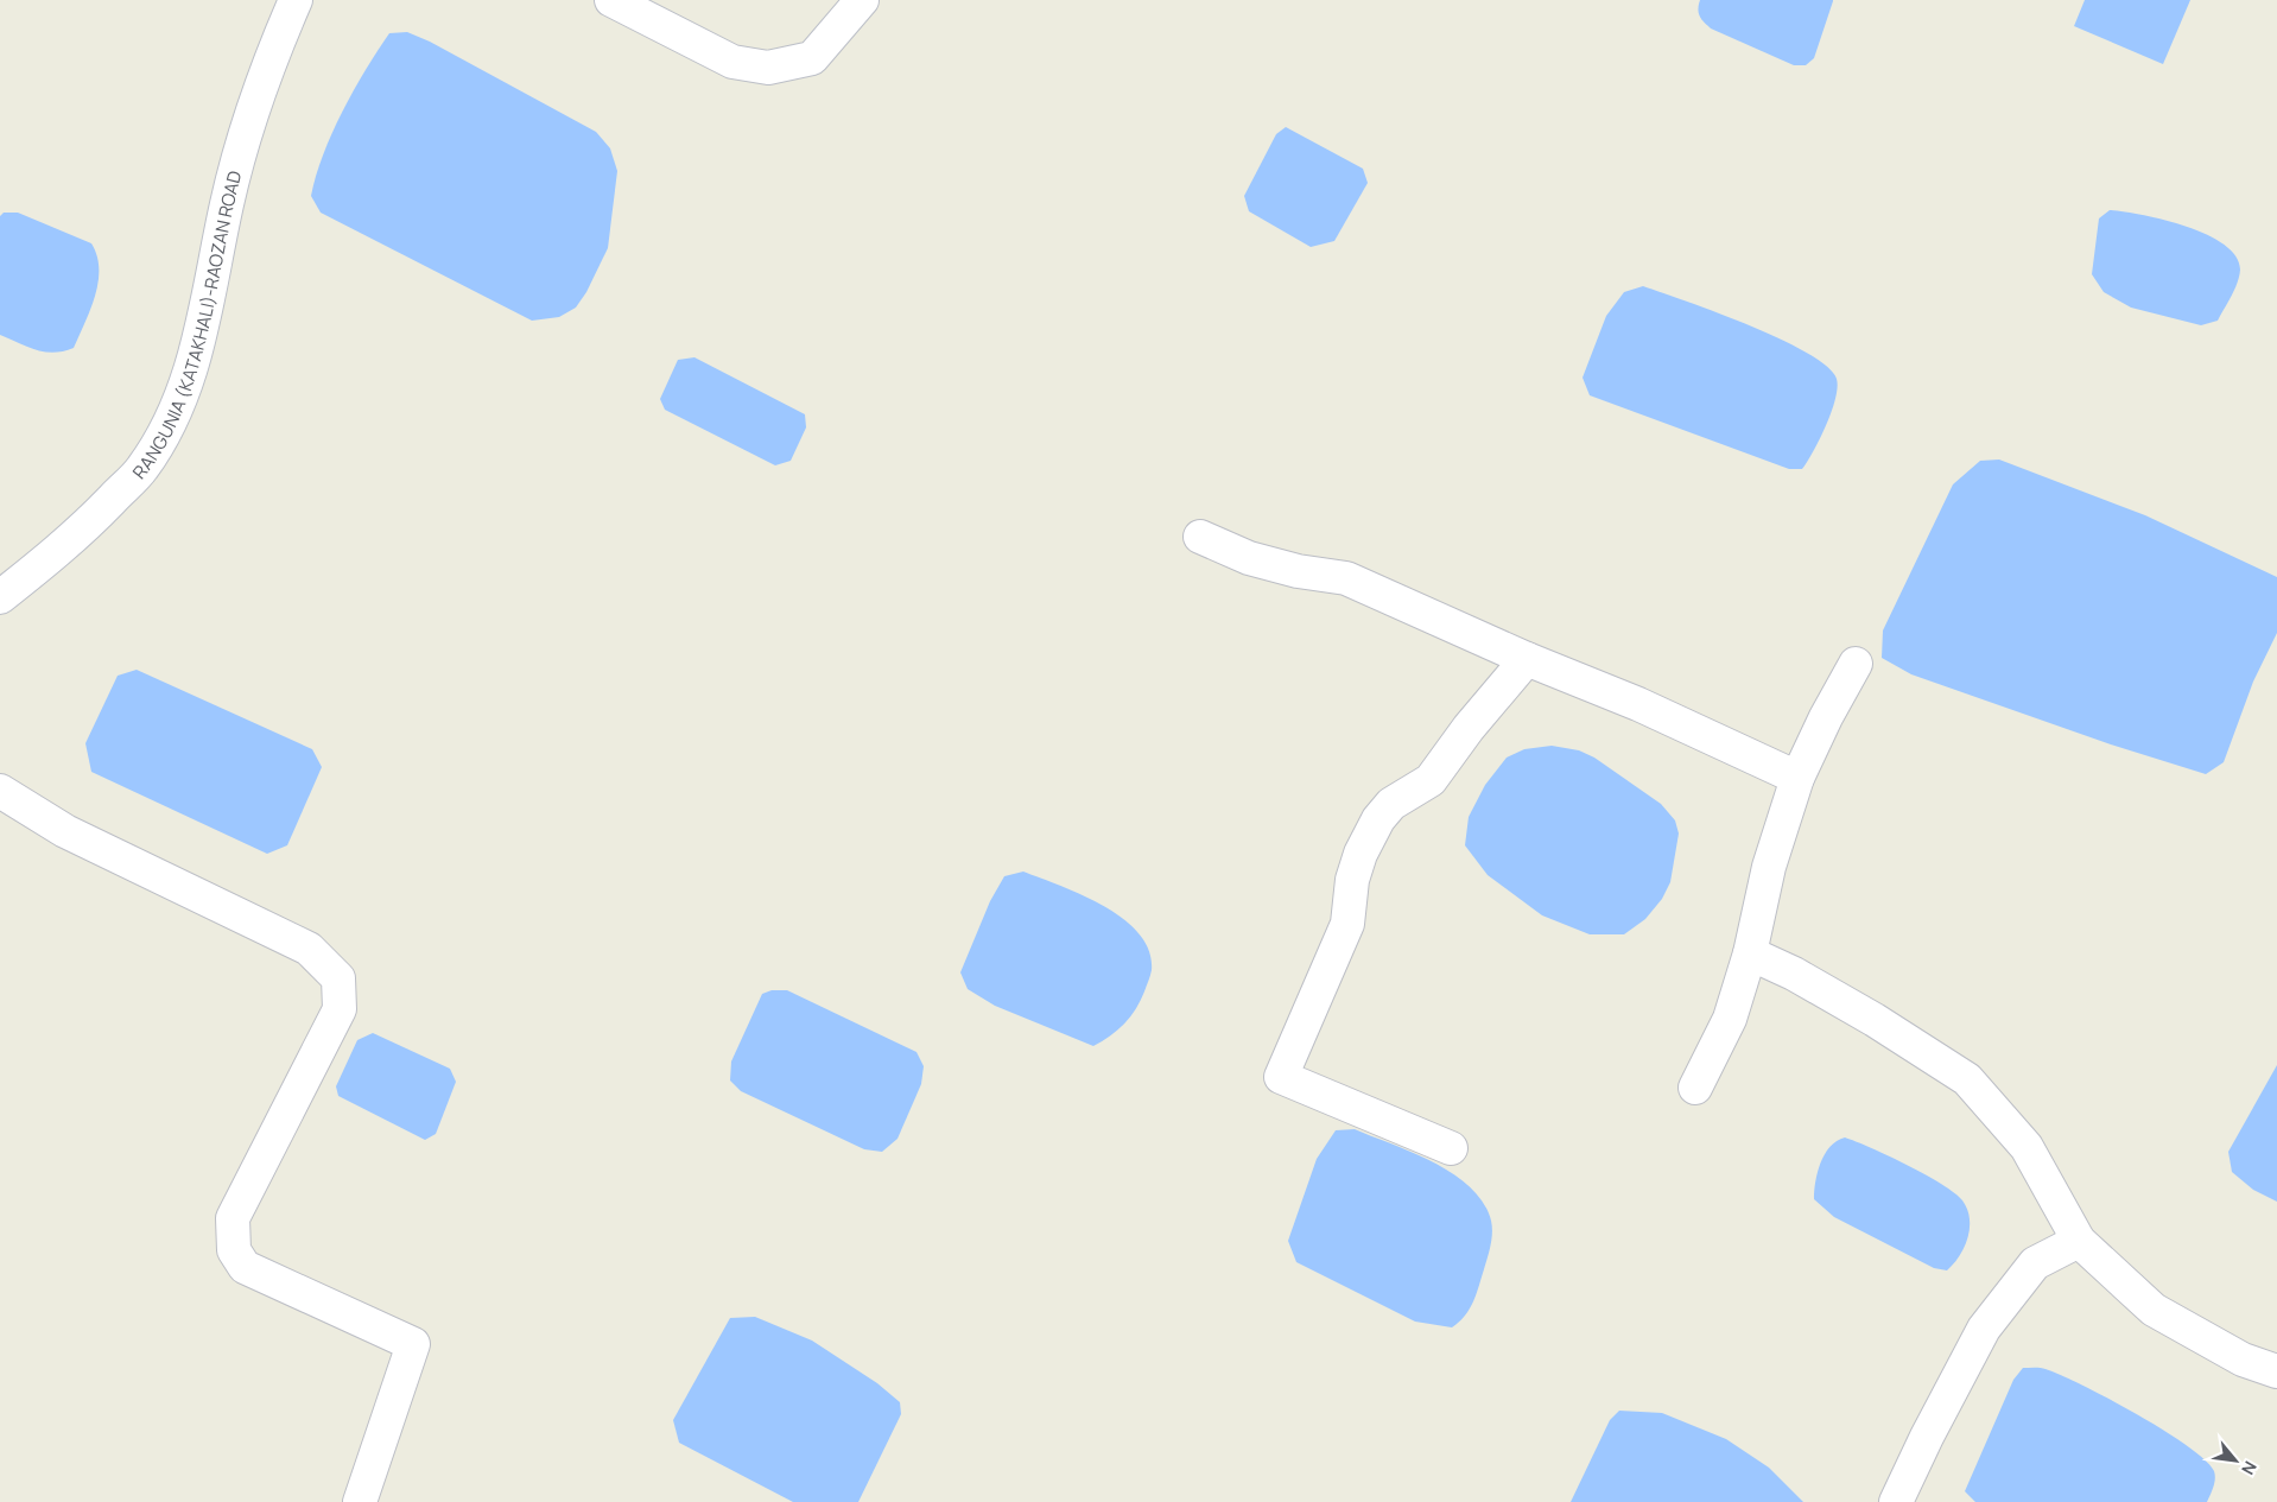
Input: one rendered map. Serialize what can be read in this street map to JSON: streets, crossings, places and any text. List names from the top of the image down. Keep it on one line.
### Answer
{"streets":{"street":["RANGUNIA (KATAKHALI)-RAOZAN ROAD"]},"north":"bottom right"}
